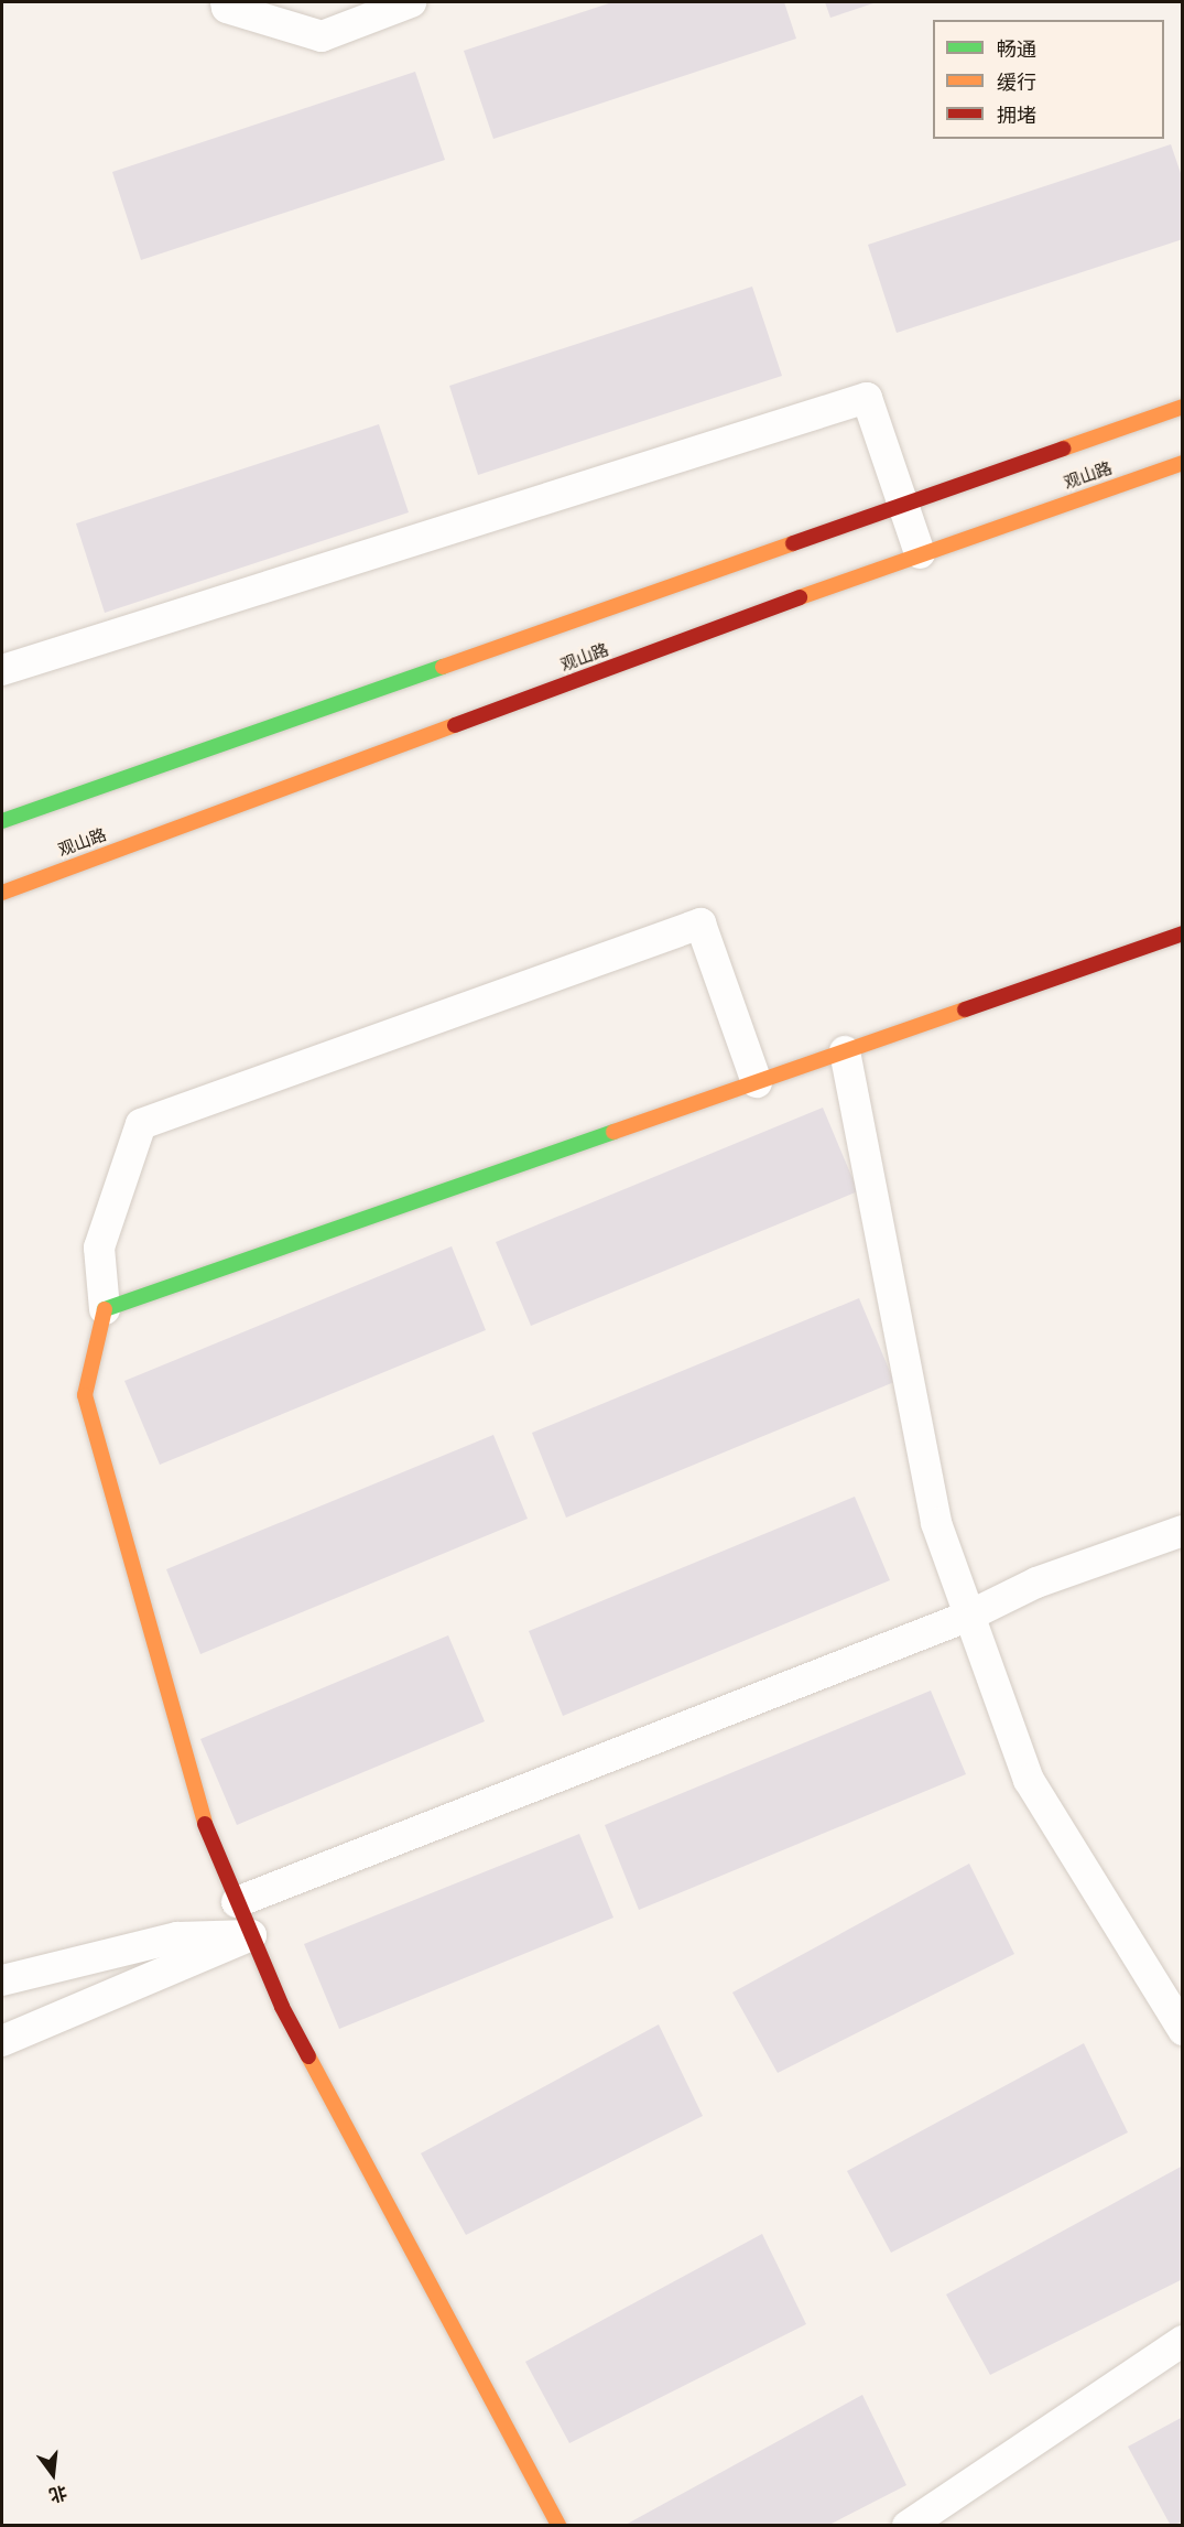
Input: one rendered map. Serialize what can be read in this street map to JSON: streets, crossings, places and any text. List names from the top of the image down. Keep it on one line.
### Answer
{"streets":{"main road":["观山路"]},"legend":["畅通","缓行","拥堵"],"north":"bottom"}
